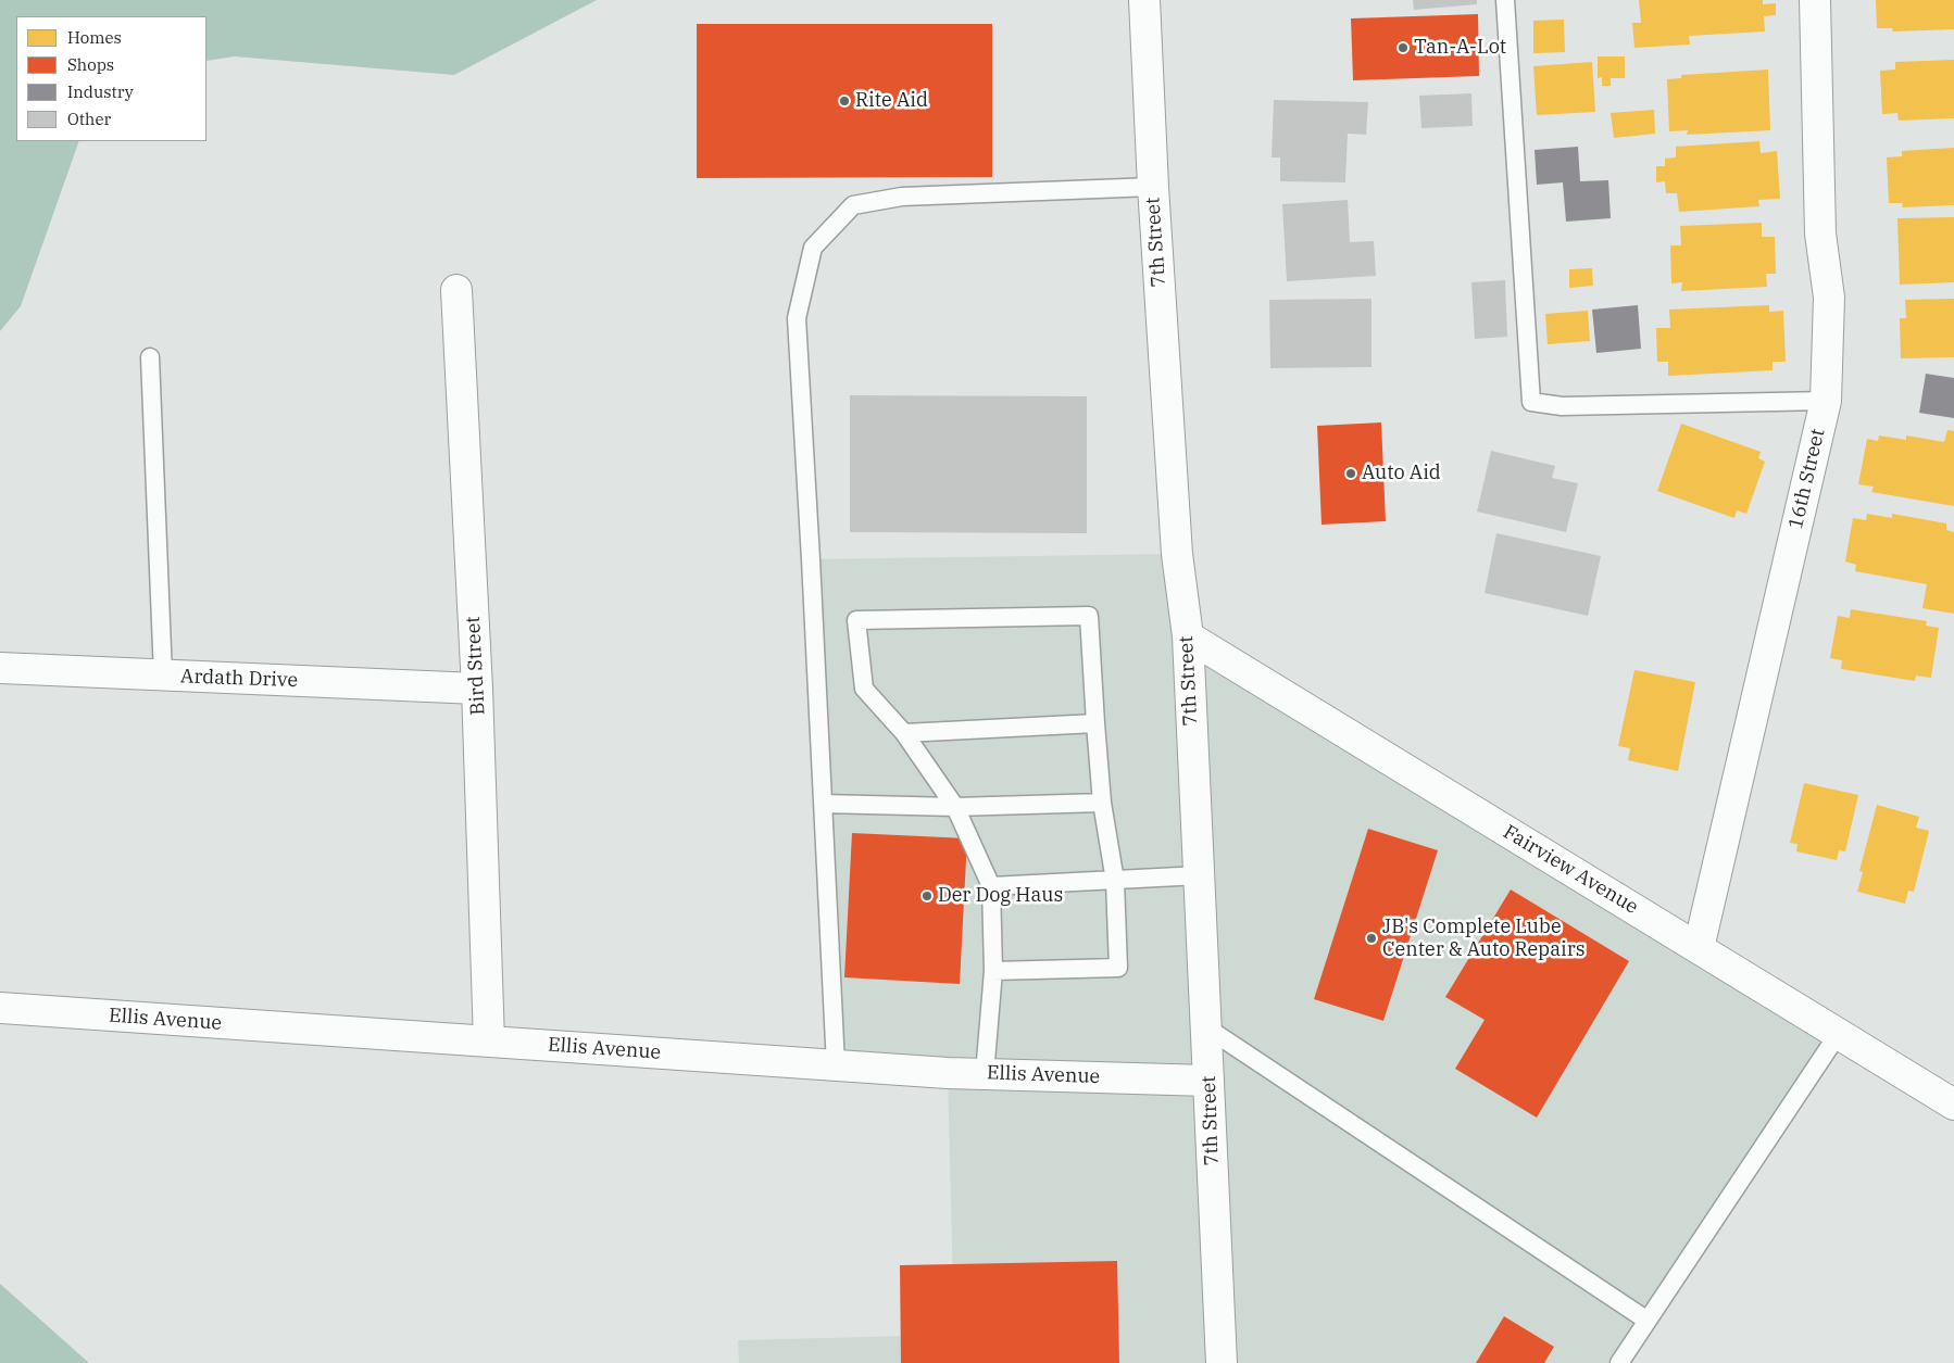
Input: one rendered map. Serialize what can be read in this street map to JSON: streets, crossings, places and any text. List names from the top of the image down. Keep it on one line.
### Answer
{"streets":{"street":["7th Street","16th Street","Bird Street","Ardath Drive","Fairview Avenue","Ellis Avenue"]},"crossings":[["7th Street","Fairview Avenue"],["7th Street","Ellis Avenue"],["16th Street","Fairview Avenue"],["Bird Street","Ardath Drive"],["Bird Street","Ellis Avenue"]],"places":["Tan-A-Lot","Rite Aid","Auto Aid","Der Dog Haus","JB's Complete Lube Center & Auto Repairs"],"legend":["Homes","Shops","Industry","Other"]}
